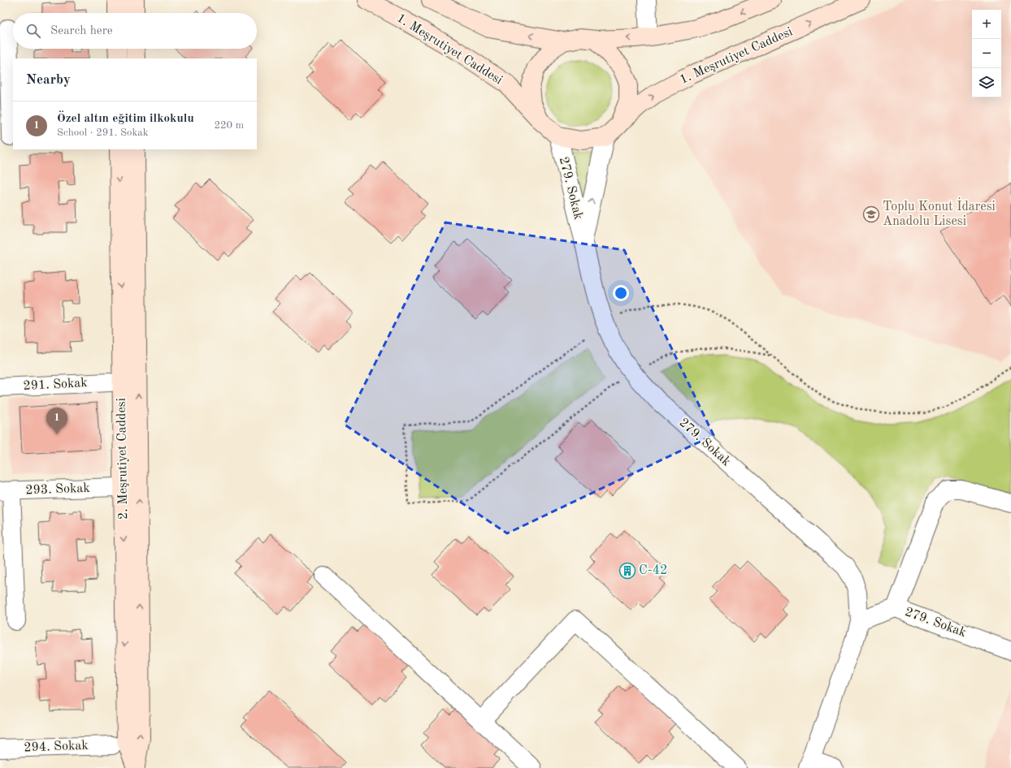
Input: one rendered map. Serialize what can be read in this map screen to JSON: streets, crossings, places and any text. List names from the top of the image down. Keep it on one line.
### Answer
{"streets":{"main road":["1. Meşrutiyet Caddesi","2. Meşrutiyet Caddesi"],"street":["279. Sokak","291. Sokak","293. Sokak","294. Sokak"]},"crossings":[["1. Meşrutiyet Caddesi","279. Sokak"]],"places":{"school or university":["Toplu Konut İdaresi Anadolu Lisesi"],"building":["C-42"]},"page":{"map_buttons":["+","−"],"search":"Search here","heading":"Nearby","list":[{"mark":"1","name":"Özel altın eğitim ilkokulu","note":"School · 291. Sokak","value":"220 m"}],"pins":"1"}}
